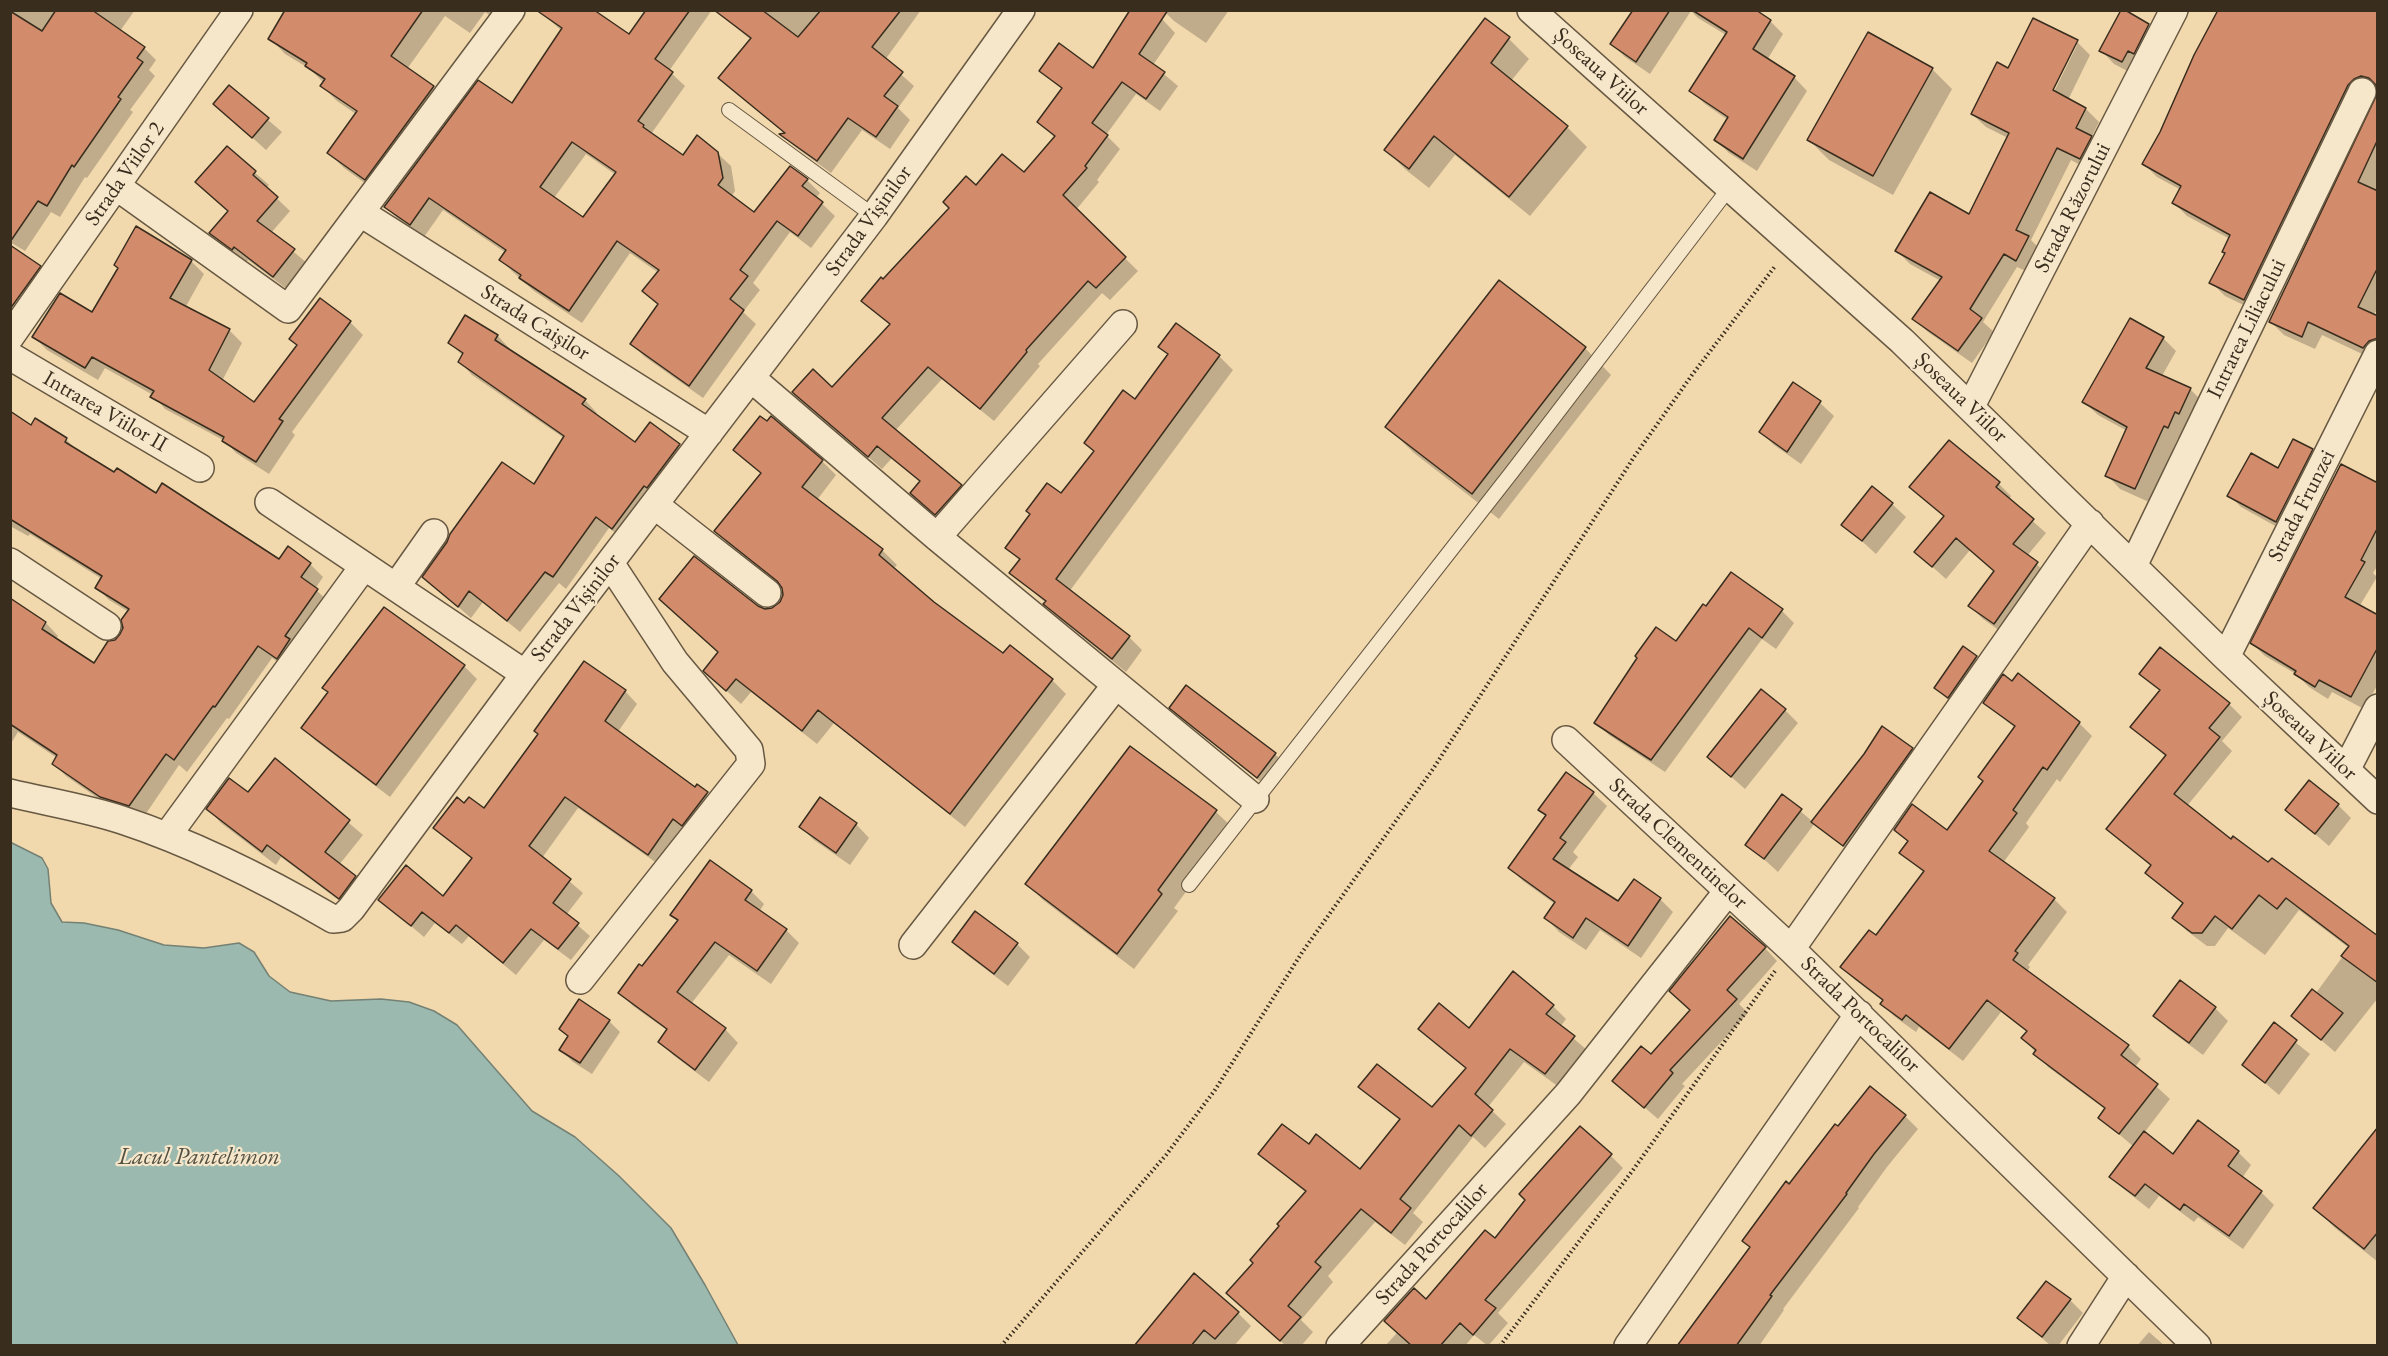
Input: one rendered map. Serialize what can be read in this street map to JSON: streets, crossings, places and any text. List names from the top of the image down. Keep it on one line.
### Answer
{"streets":{"street":["Șoseaua Viilor","Strada Viilor 2","Strada Răzorului","Strada Vișinilor","Strada Caișilor","Intrarea Liliacului","Intrarea Viilor II","Strada Frunzei","Strada Clementinelor","Strada Portocalilor"]},"crossings":[["Șoseaua Viilor","Strada Răzorului"],["Șoseaua Viilor","Intrarea Liliacului"],["Șoseaua Viilor","Strada Frunzei"],["Șoseaua Viilor","Strada Portocalilor"],["Strada Vișinilor","Strada Caișilor"],["Strada Clementinelor","Strada Portocalilor"]],"water":["Lacul Pantelimon"]}
